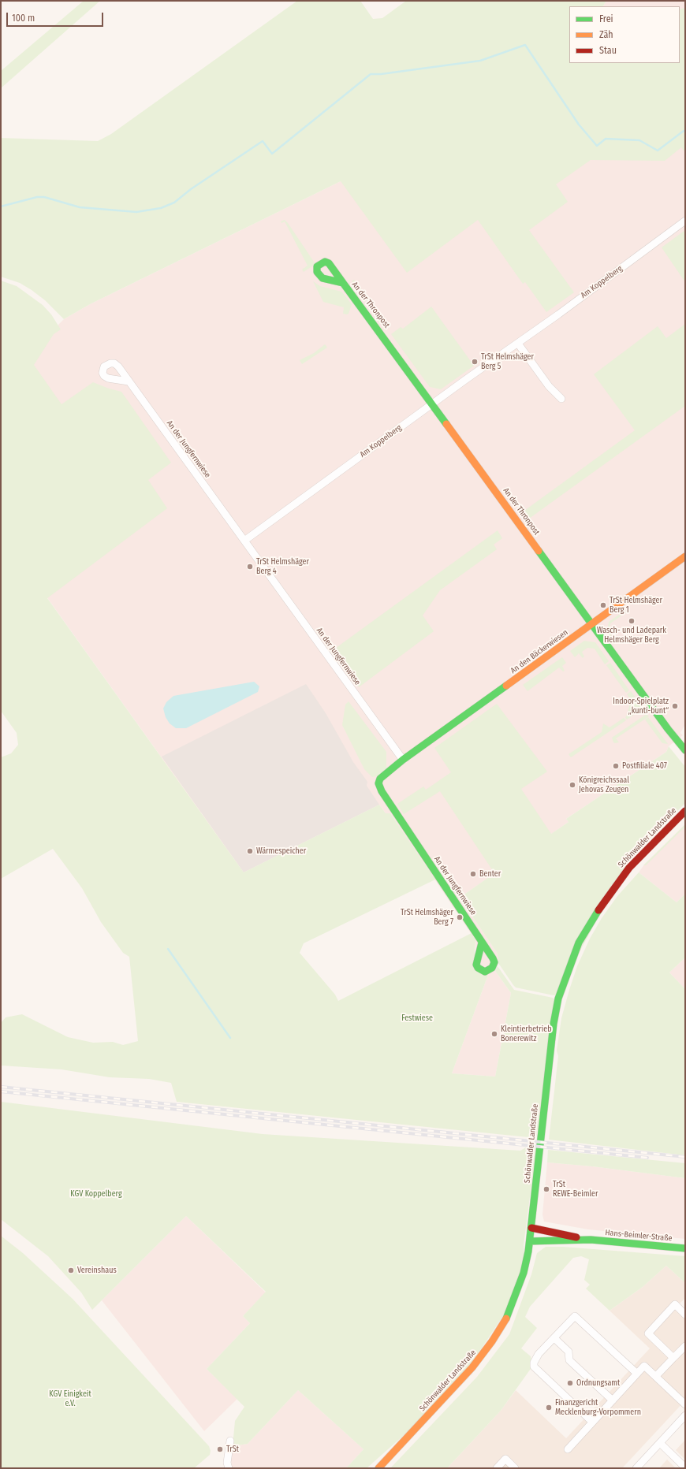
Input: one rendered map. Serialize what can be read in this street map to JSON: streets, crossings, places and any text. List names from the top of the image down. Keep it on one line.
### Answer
{"streets":{"street":["Am Koppelberg","An der Thronpost","An der Jungfernwiese","An den Bäckerwiesen","Schönwalder Landstraße","Hans-Beimler-Straße"]},"crossings":[["Am Koppelberg","An der Thronpost"],["Am Koppelberg","An der Jungfernwiese"],["An der Thronpost","An den Bäckerwiesen"],["An der Jungfernwiese","An den Bäckerwiesen"],["Schönwalder Landstraße","Hans-Beimler-Straße"]],"parks":["Festwiese","KGV Koppelberg","KGV Einigkeit e.V."],"places":["TrSt Helmshäger Berg 5","TrSt Helmshäger Berg 4","TrSt Helmshäger Berg 1","Wasch- und Ladepark Helmshäger Berg","Indoor-Spielplatz „kunti-bunt“","Postfiliale 407","Königreichssaal Jehovas Zeugen","Wärmespeicher","Benter","TrSt Helmshäger Berg 7","Kleintierbetrieb Bonerewitz","TrSt REWE-Beimler","Vereinshaus","Ordnungsamt","Finanzgericht Mecklenburg-Vorpommern","TrSt"],"legend":["Frei","Zäh","Stau"],"scale_bar":"100 m"}
